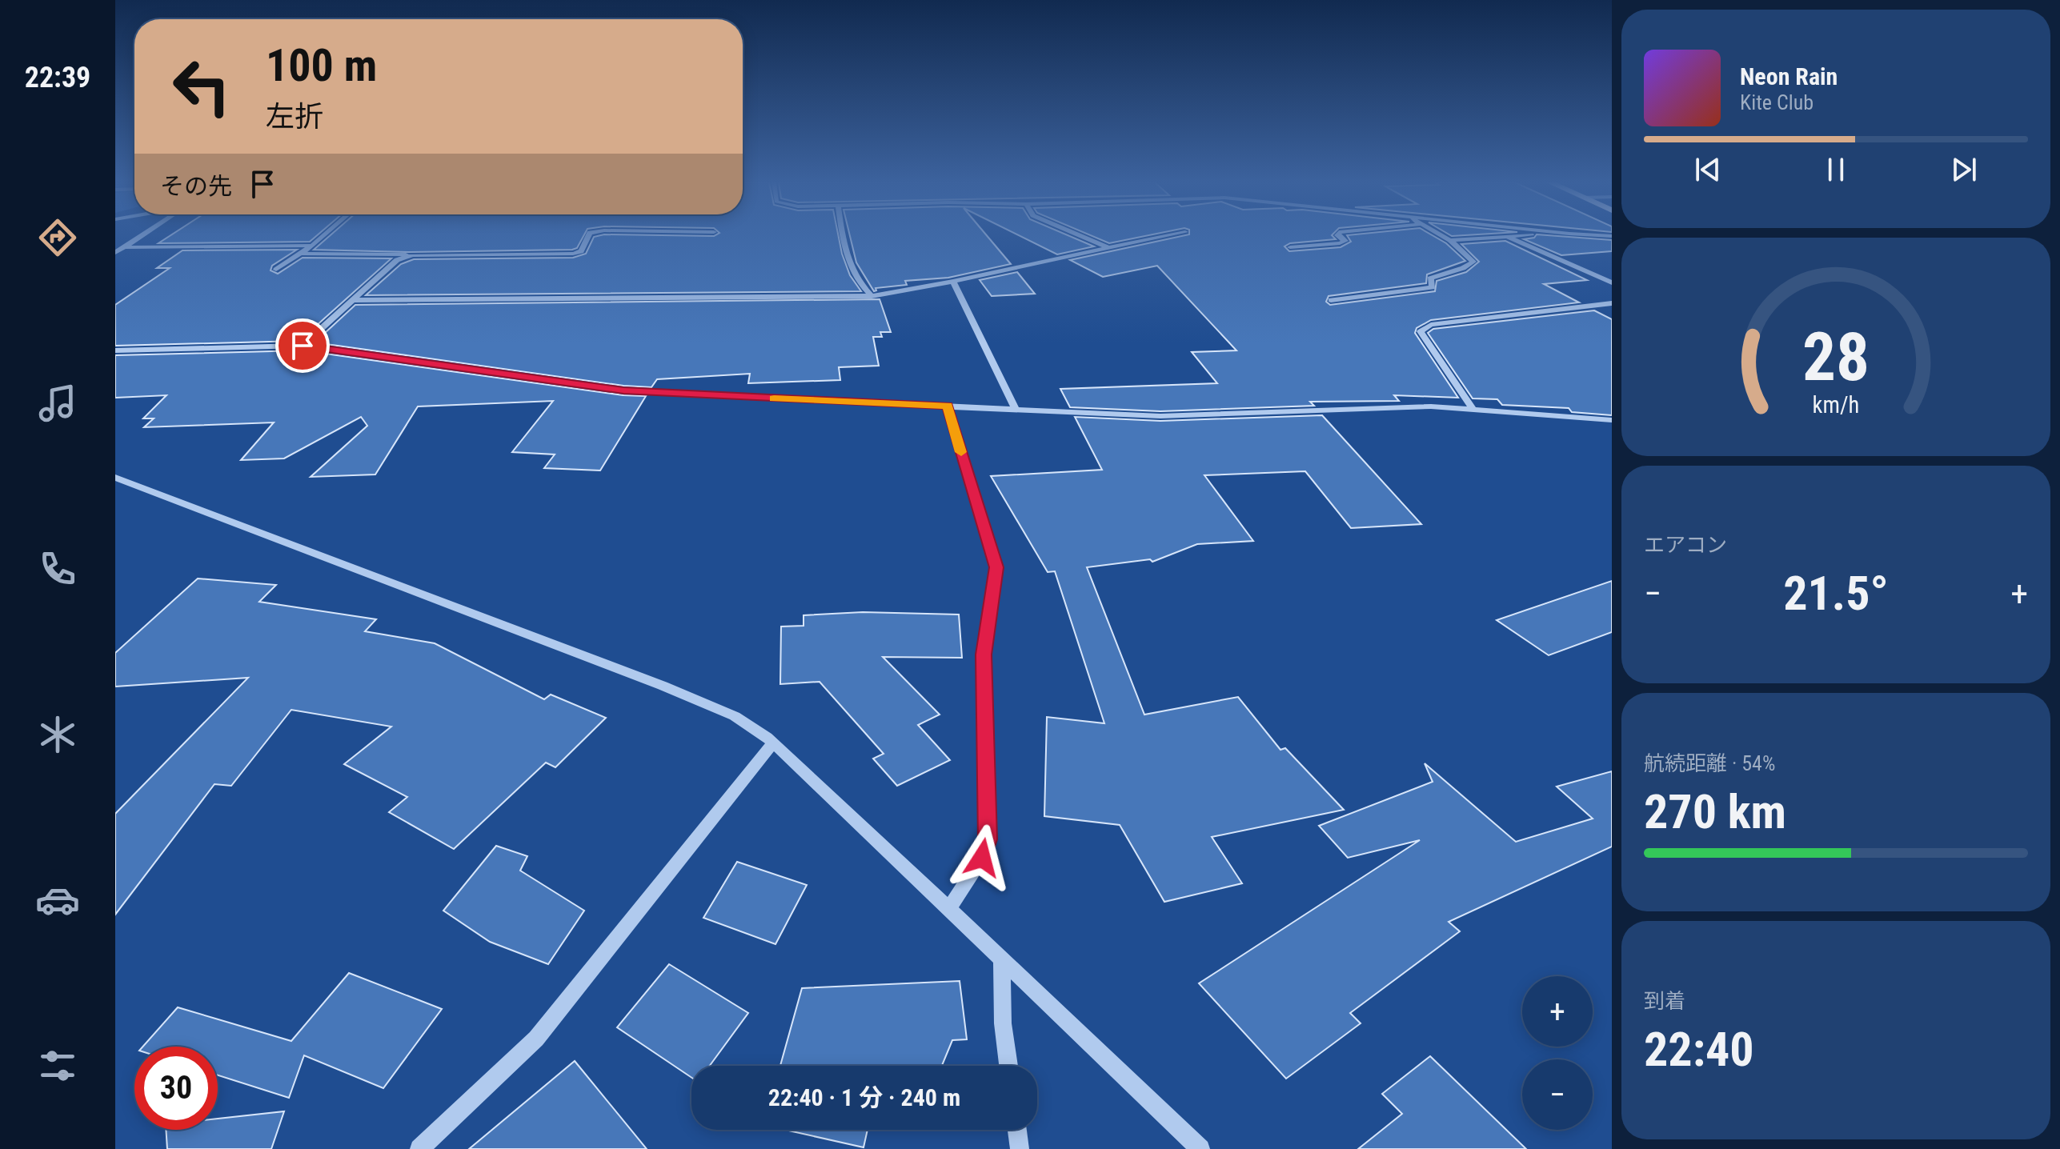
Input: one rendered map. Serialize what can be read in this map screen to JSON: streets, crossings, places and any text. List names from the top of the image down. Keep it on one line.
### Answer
{"page":{"tabs":"22:39","turn":["100 m","左折"],"song":["Neon Rain","Kite Club"],"then":"その先","tile":["エアコン",["航続距離 · 54%","270 km"],["到着","22:40"]],"heat":["−","21.5°","+"],"map_buttons":["+","−"],"limit":"30","trip":"22:40 · 1 分 · 240 m","gauge":["28","km/h"]}}
